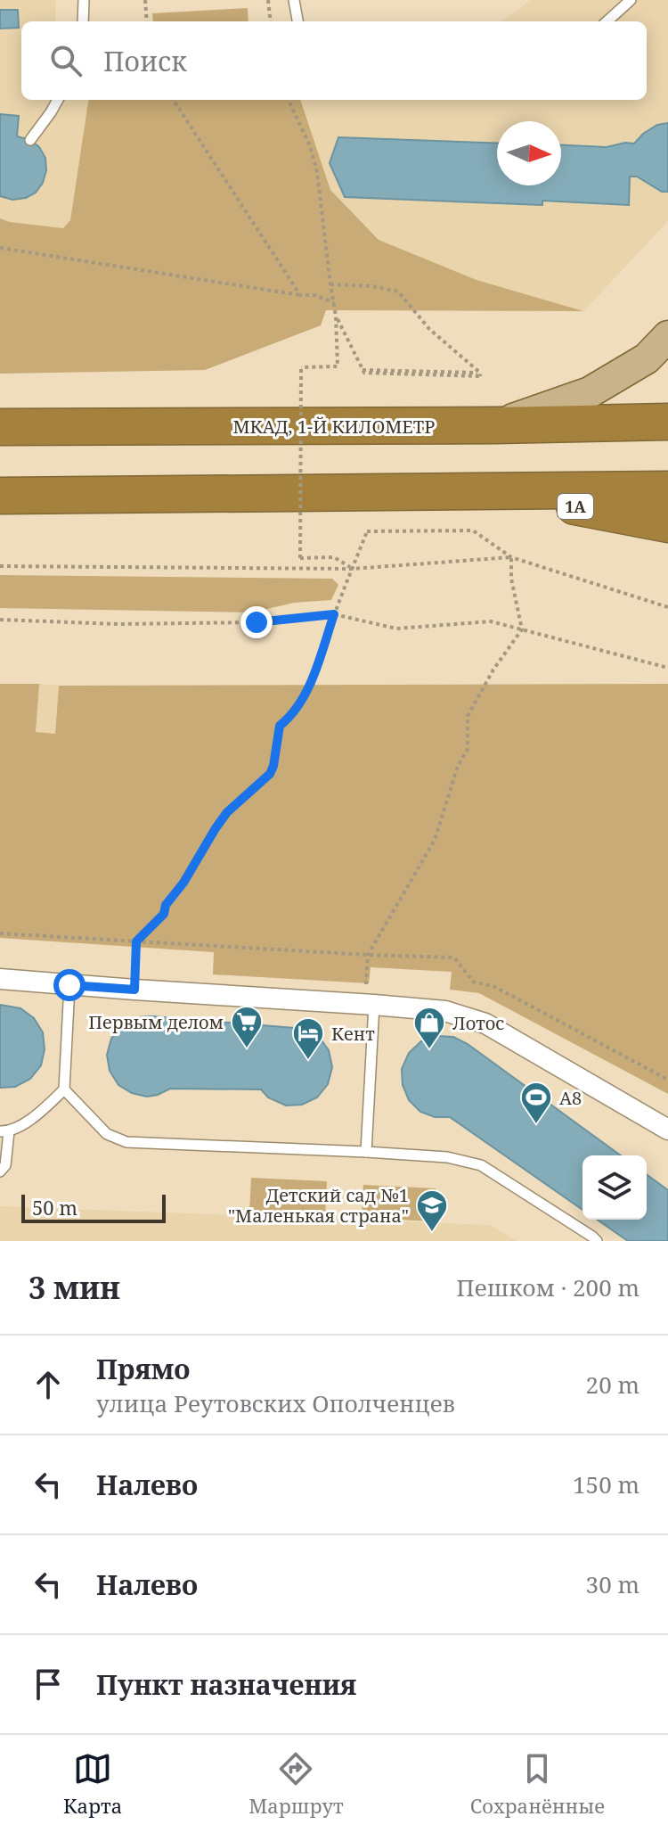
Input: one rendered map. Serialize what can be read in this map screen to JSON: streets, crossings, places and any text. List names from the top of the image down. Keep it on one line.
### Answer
{"streets":{"highway":["МКАД, 1-Й КИЛОМЕТР","1A"]},"places":{"supermarket":["Первым делом"],"shop":["Лотос"],"hotel":["Кент"],"sports":["А8"],"school or university":["Детский сад №1 \"Маленькая страна\""]},"scale_bar":"50 m","north":"right","page":{"search":"Поиск","scale":"50 m","heading":["3 мин","Пешком · 200 m"],"list":[["Прямо","улица Реутовских Ополченцев","20 m"],["Налево","150 m"],["Налево","30 m"],"Пункт назначения"],"nav":["Карта","Маршрут","Сохранённые"]}}
